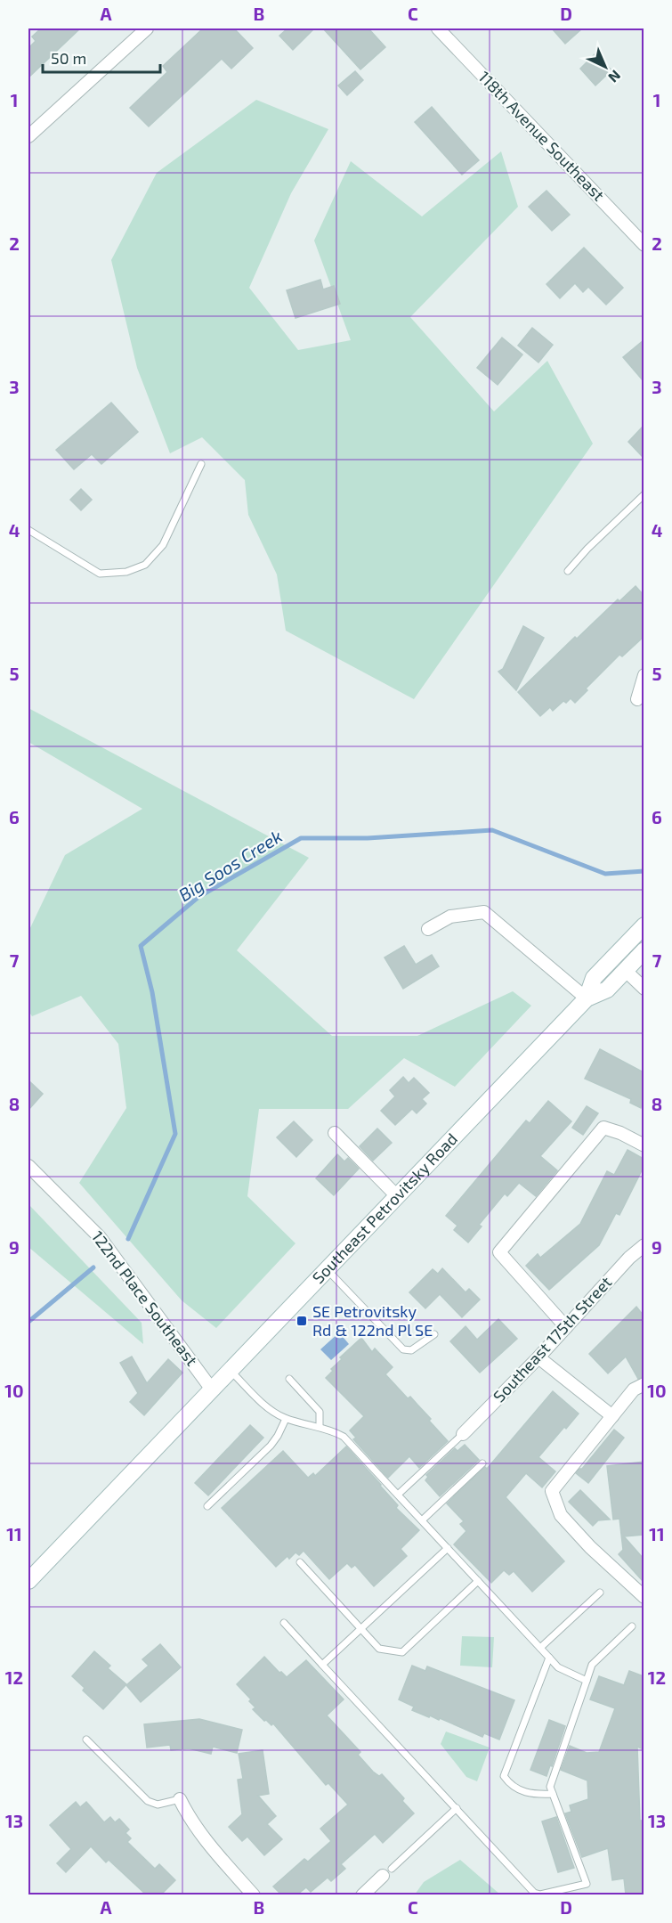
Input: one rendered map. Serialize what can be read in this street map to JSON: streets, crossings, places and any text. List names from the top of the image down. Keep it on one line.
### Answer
{"streets":{"main road":["Southeast Petrovitsky Road"],"street":["118th Avenue Southeast","122nd Place Southeast","Southeast 175th Street"]},"crossings":[["Southeast Petrovitsky Road","122nd Place Southeast"]],"water":["Big Soos Creek"],"places":{"transit":["SE Petrovitsky Rd & 122nd Pl SE"]},"scale_bar":"50 m","north":"bottom right","grid":{"columns":["A","B","C","D"],"rows":["1","2","3","4","5","6","7","8","9","10","11","12","13"]}}
